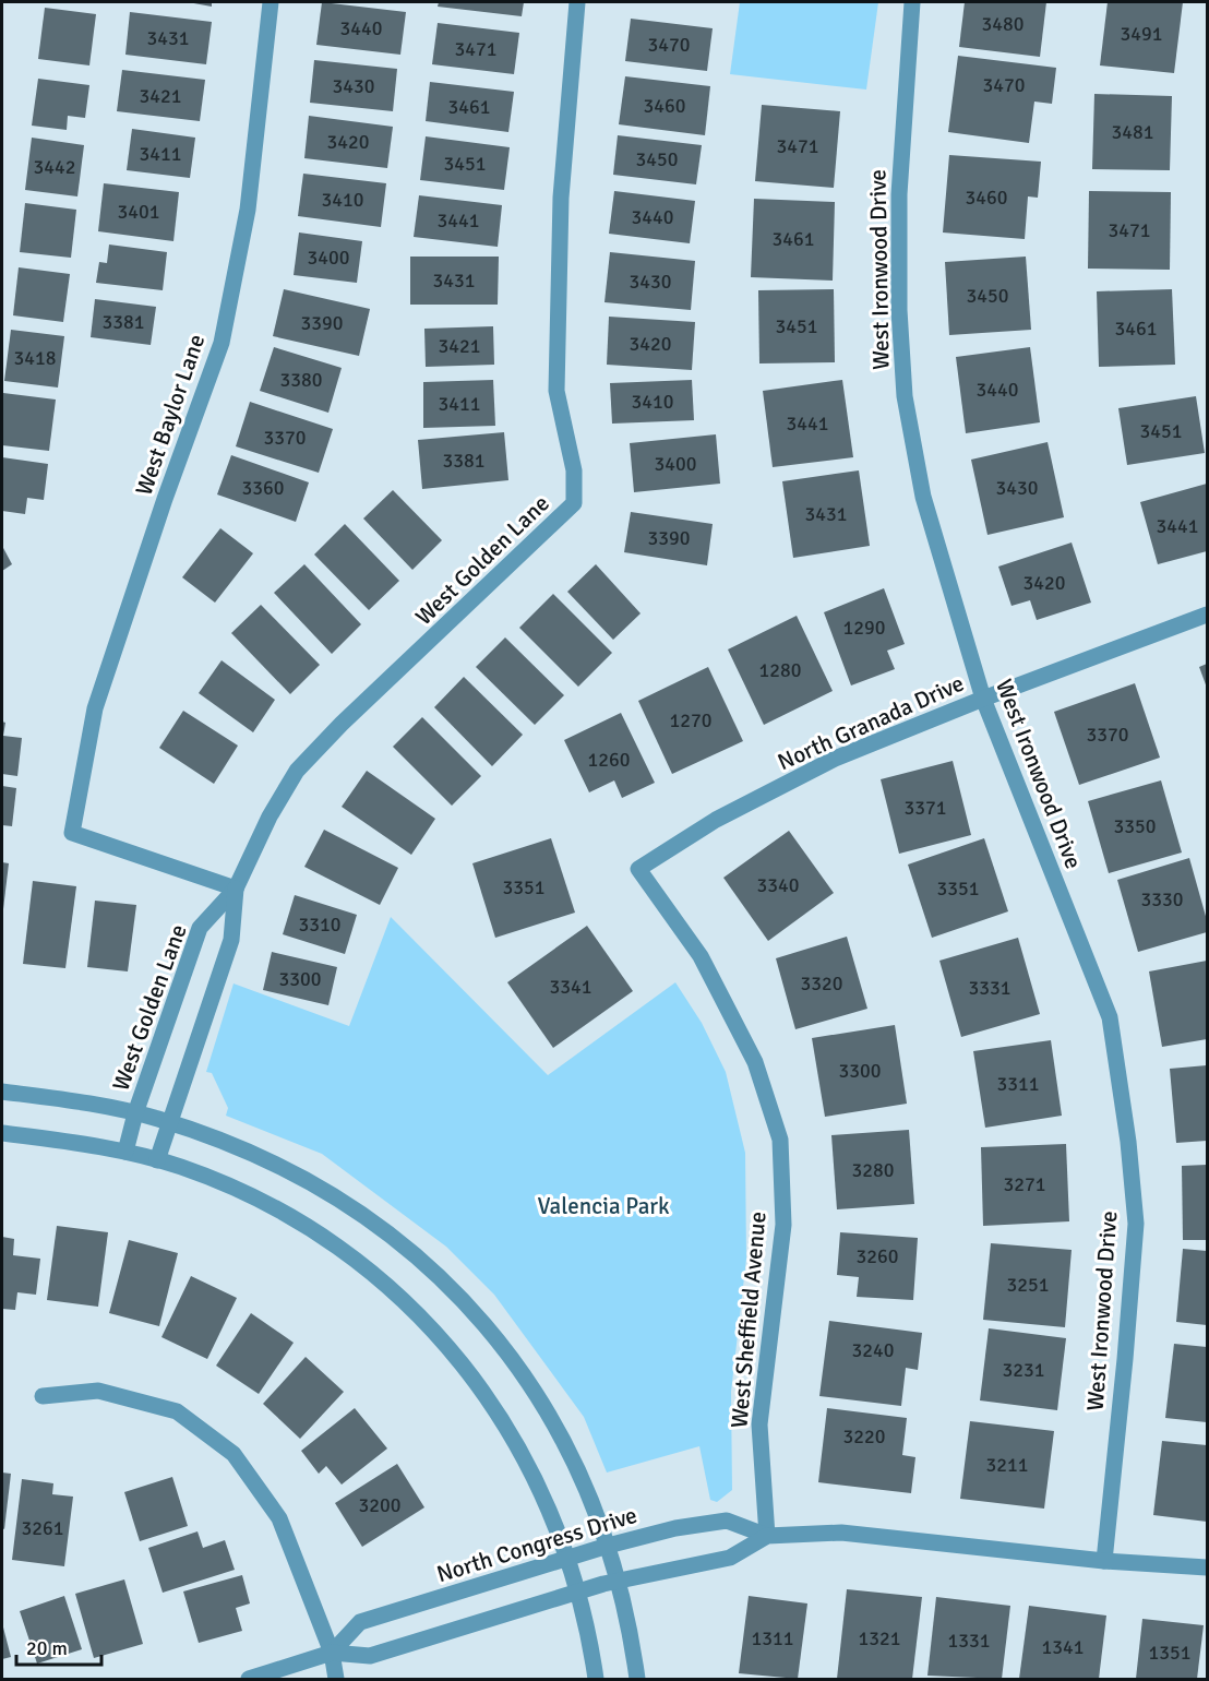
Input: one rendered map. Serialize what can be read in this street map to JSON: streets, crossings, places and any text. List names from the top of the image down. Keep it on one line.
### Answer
{"streets":{"street":["West Ironwood Drive","West Baylor Lane","West Golden Lane","North Granada Drive","West Sheffield Avenue","North Congress Drive"]},"crossings":[["West Ironwood Drive","North Granada Drive"],["West Ironwood Drive","North Congress Drive"],["West Baylor Lane","West Golden Lane"],["North Granada Drive","West Sheffield Avenue"],["West Sheffield Avenue","North Congress Drive"]],"parks":["Valencia Park"],"house_numbers":["3480","3440","3491","3431","3470","3471","3470","3430","3421","3460","3461","3481","3420","3471","3411","3450","3451","3442","3460","3410","3401","3440","3441","3471","3461","3400","3431","3430","3450","3381","3390","3451","3461","3420","3421","3418","3380","3440","3410","3411","3441","3451","3370","3381","3400","3360","3430","3431","3441","3390","3420","1290","1280","1270","3370","1260","3371","3350","3340","3351","3351","3330","3310","3300","3320","3341","3331","3300","3311","3280","3271","3260","3251","3240","3231","3220","3211","3200","3261","1311","1321","1331","1341","1351"],"scale_bar":"20 m"}
